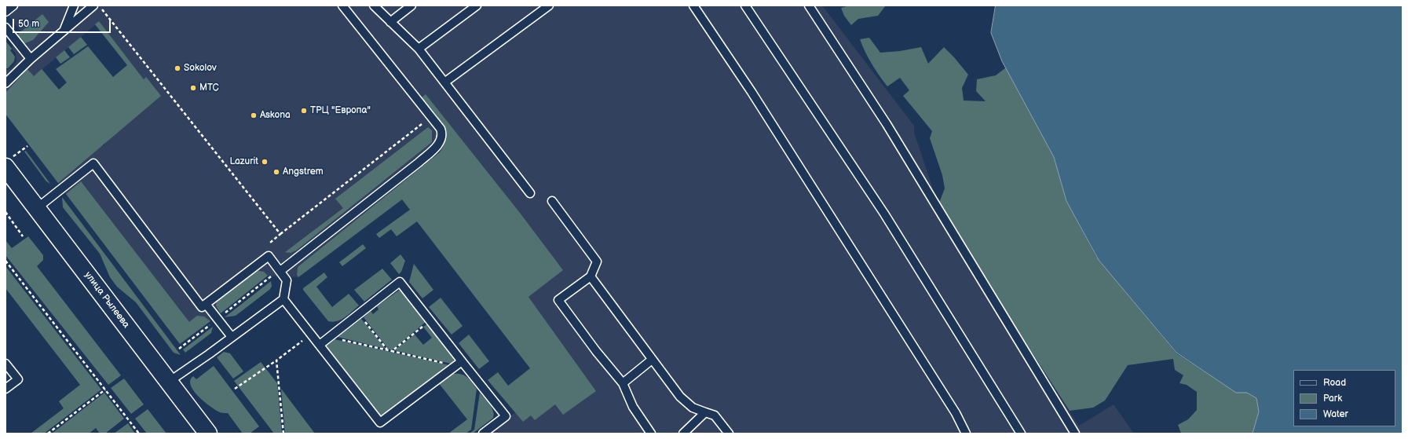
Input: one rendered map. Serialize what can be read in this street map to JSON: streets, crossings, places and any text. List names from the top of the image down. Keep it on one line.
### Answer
{"streets":{"main road":["улица Рылеева"]},"places":["Sokolov","МТС","ТРЦ \"Европа\"","Askona","Lazurit","Angstrem"],"legend":["Road","Park","Water"],"scale_bar":"50 m"}
